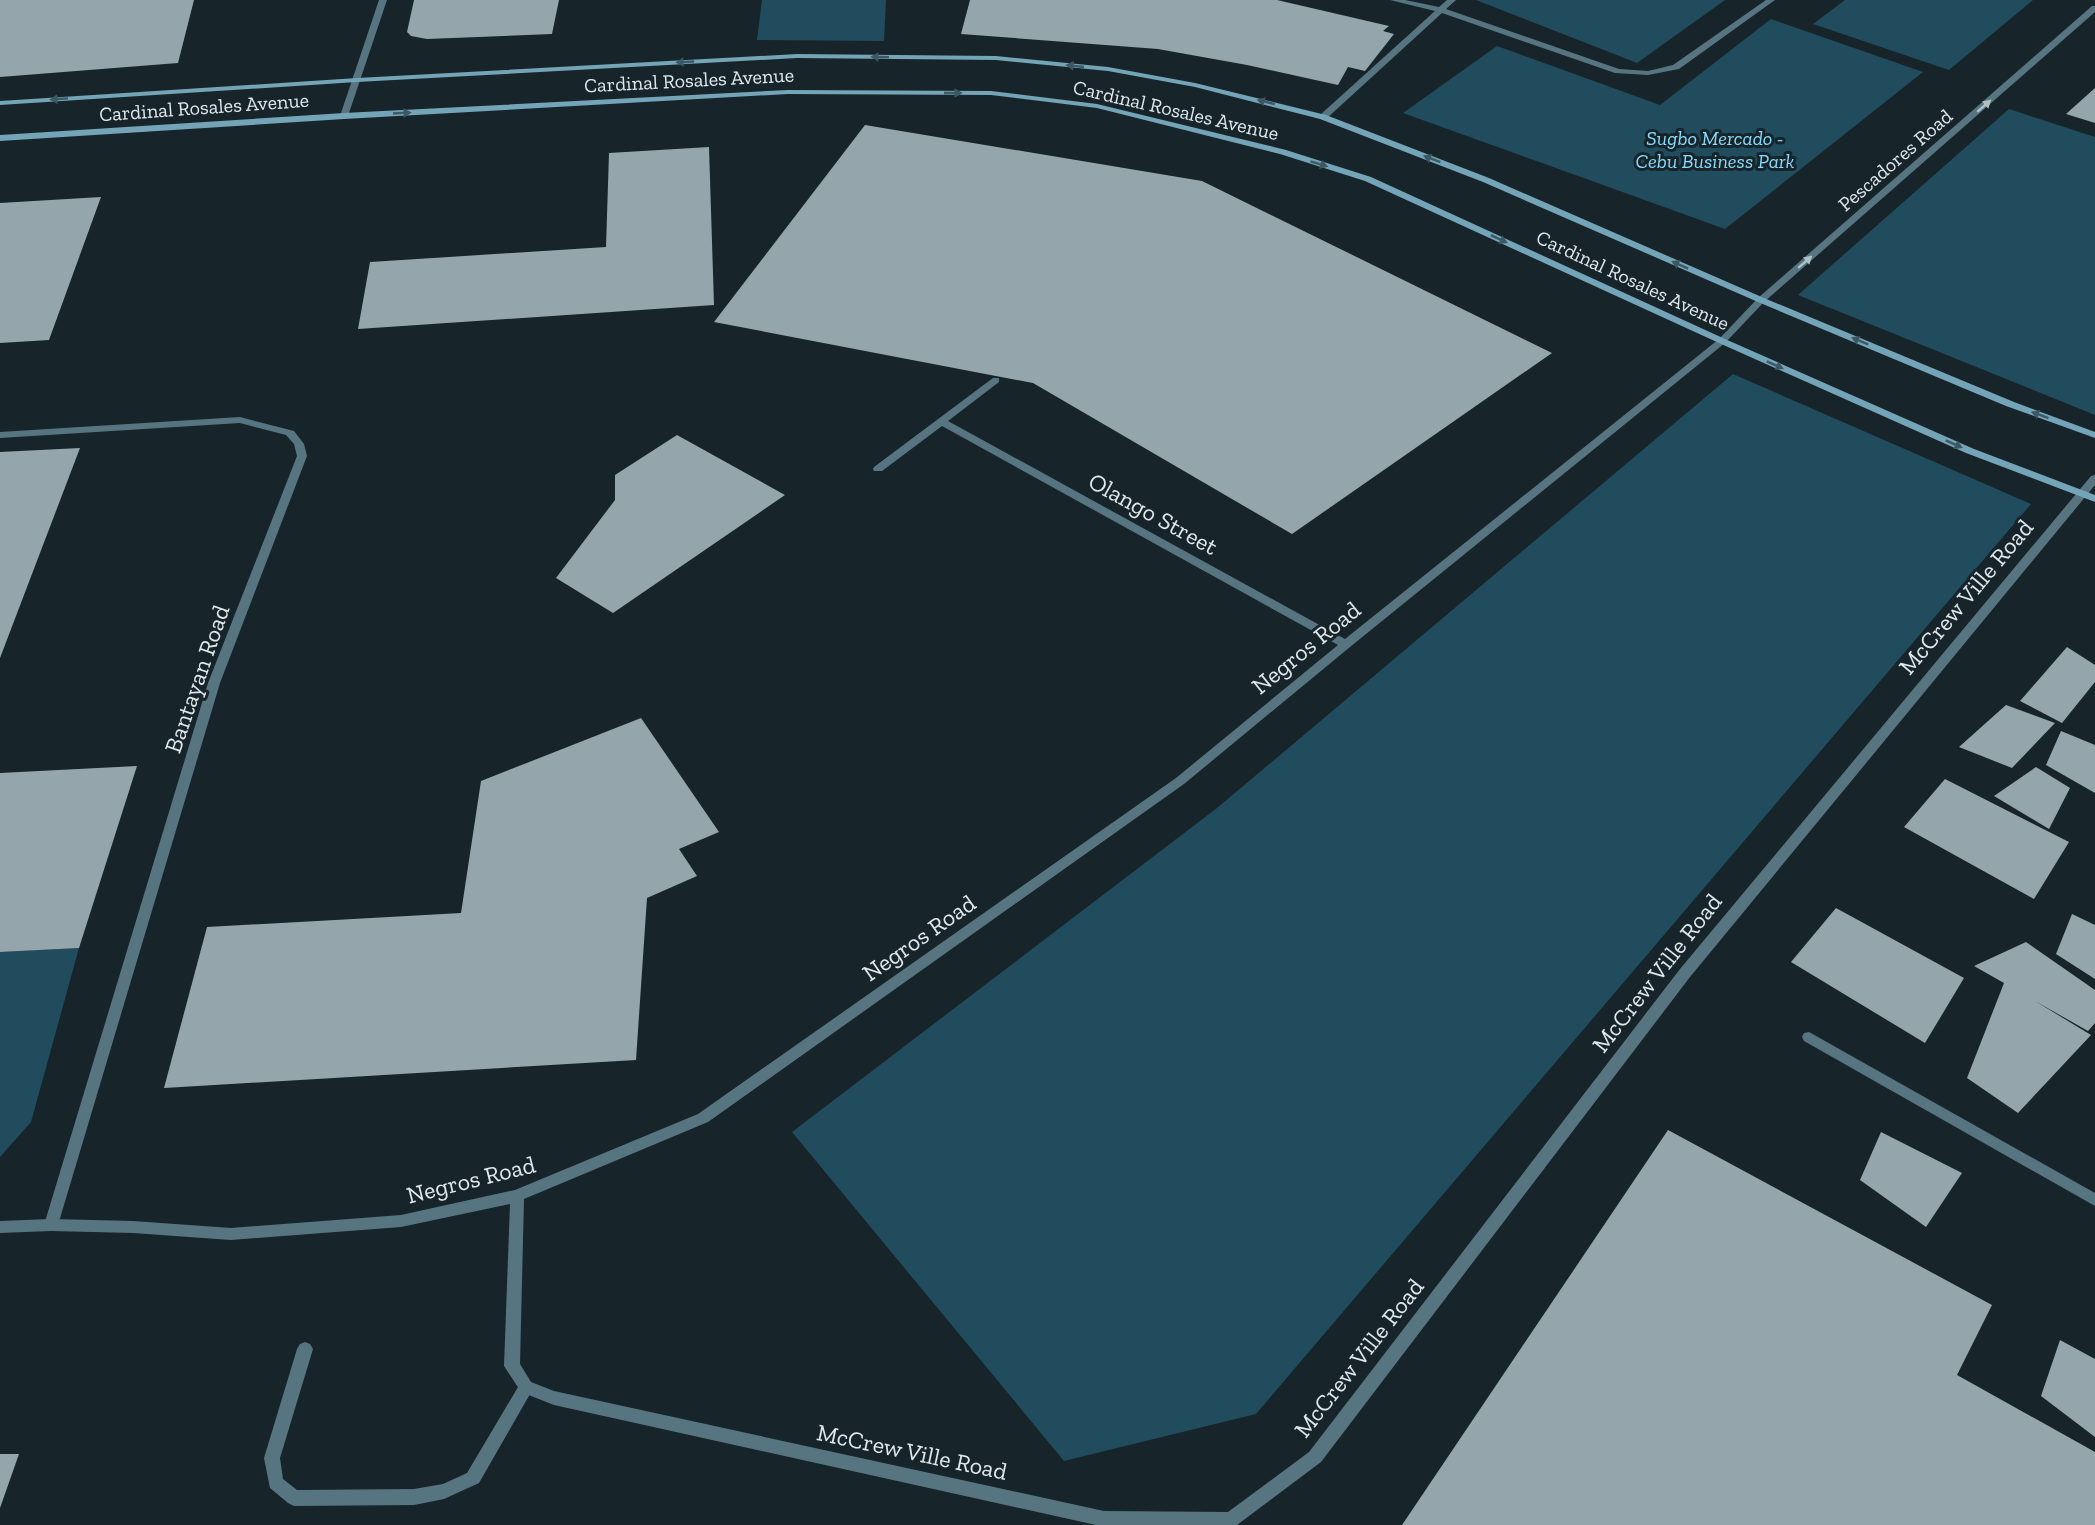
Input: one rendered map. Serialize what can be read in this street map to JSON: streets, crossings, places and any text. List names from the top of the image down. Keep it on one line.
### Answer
{"streets":{"main road":["Cardinal Rosales Avenue"],"street":["Pescadores Road","Olango Street","McCrew Ville Road","Negros Road","Bantayan Road"]},"crossings":[["Cardinal Rosales Avenue","Pescadores Road"],["Cardinal Rosales Avenue","McCrew Ville Road"],["Cardinal Rosales Avenue","Negros Road"],["Pescadores Road","Negros Road"],["Olango Street","Negros Road"],["Negros Road","Bantayan Road"]],"one_way":["Pescadores Road"],"parks":["Sugbo Mercado - Cebu Business Park"]}
